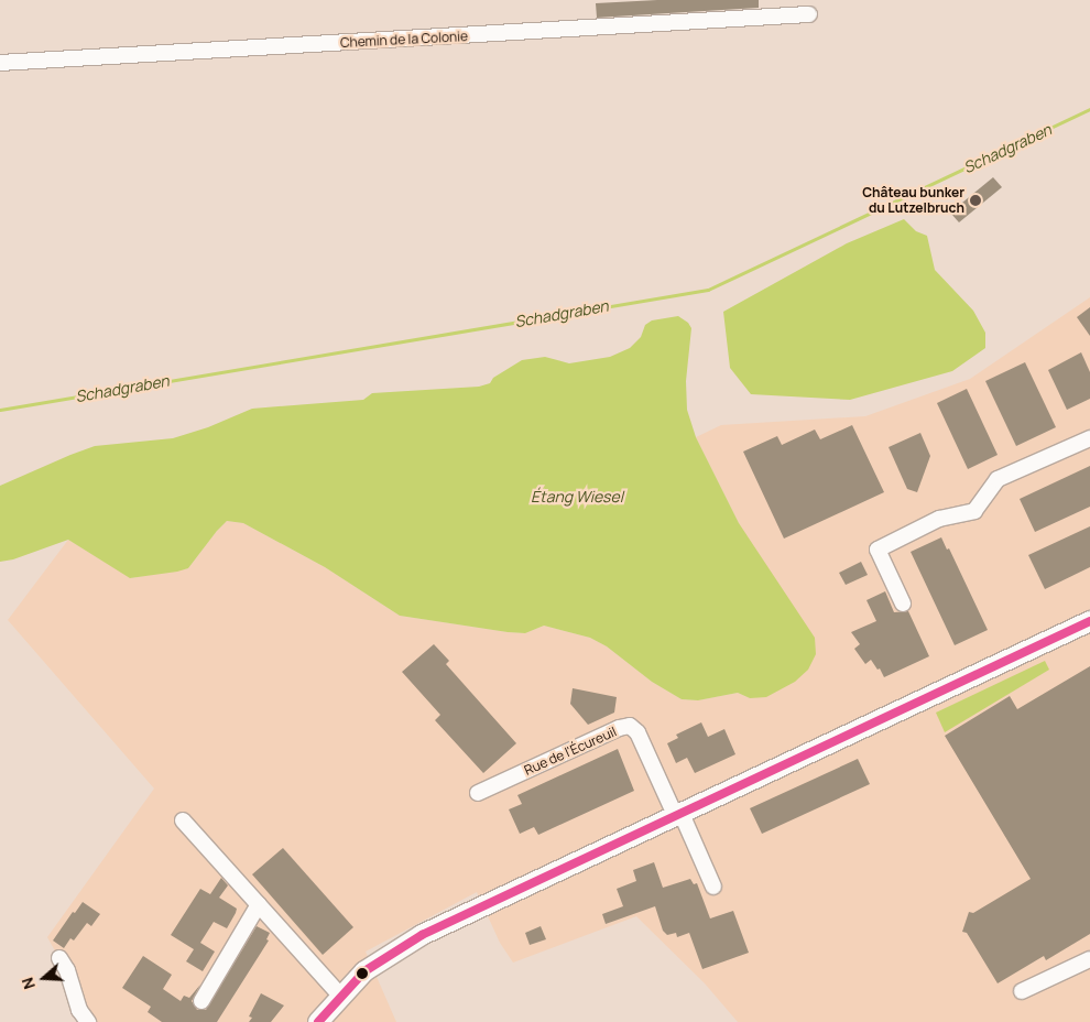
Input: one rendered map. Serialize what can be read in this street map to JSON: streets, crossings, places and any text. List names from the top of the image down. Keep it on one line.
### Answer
{"streets":{"street":["Chemin de la Colonie","Rue de l'Écureuil"]},"water":["Schadgraben","Étang Wiesel"],"places":["Château bunker du Lutzelbruch"],"north":"left"}
